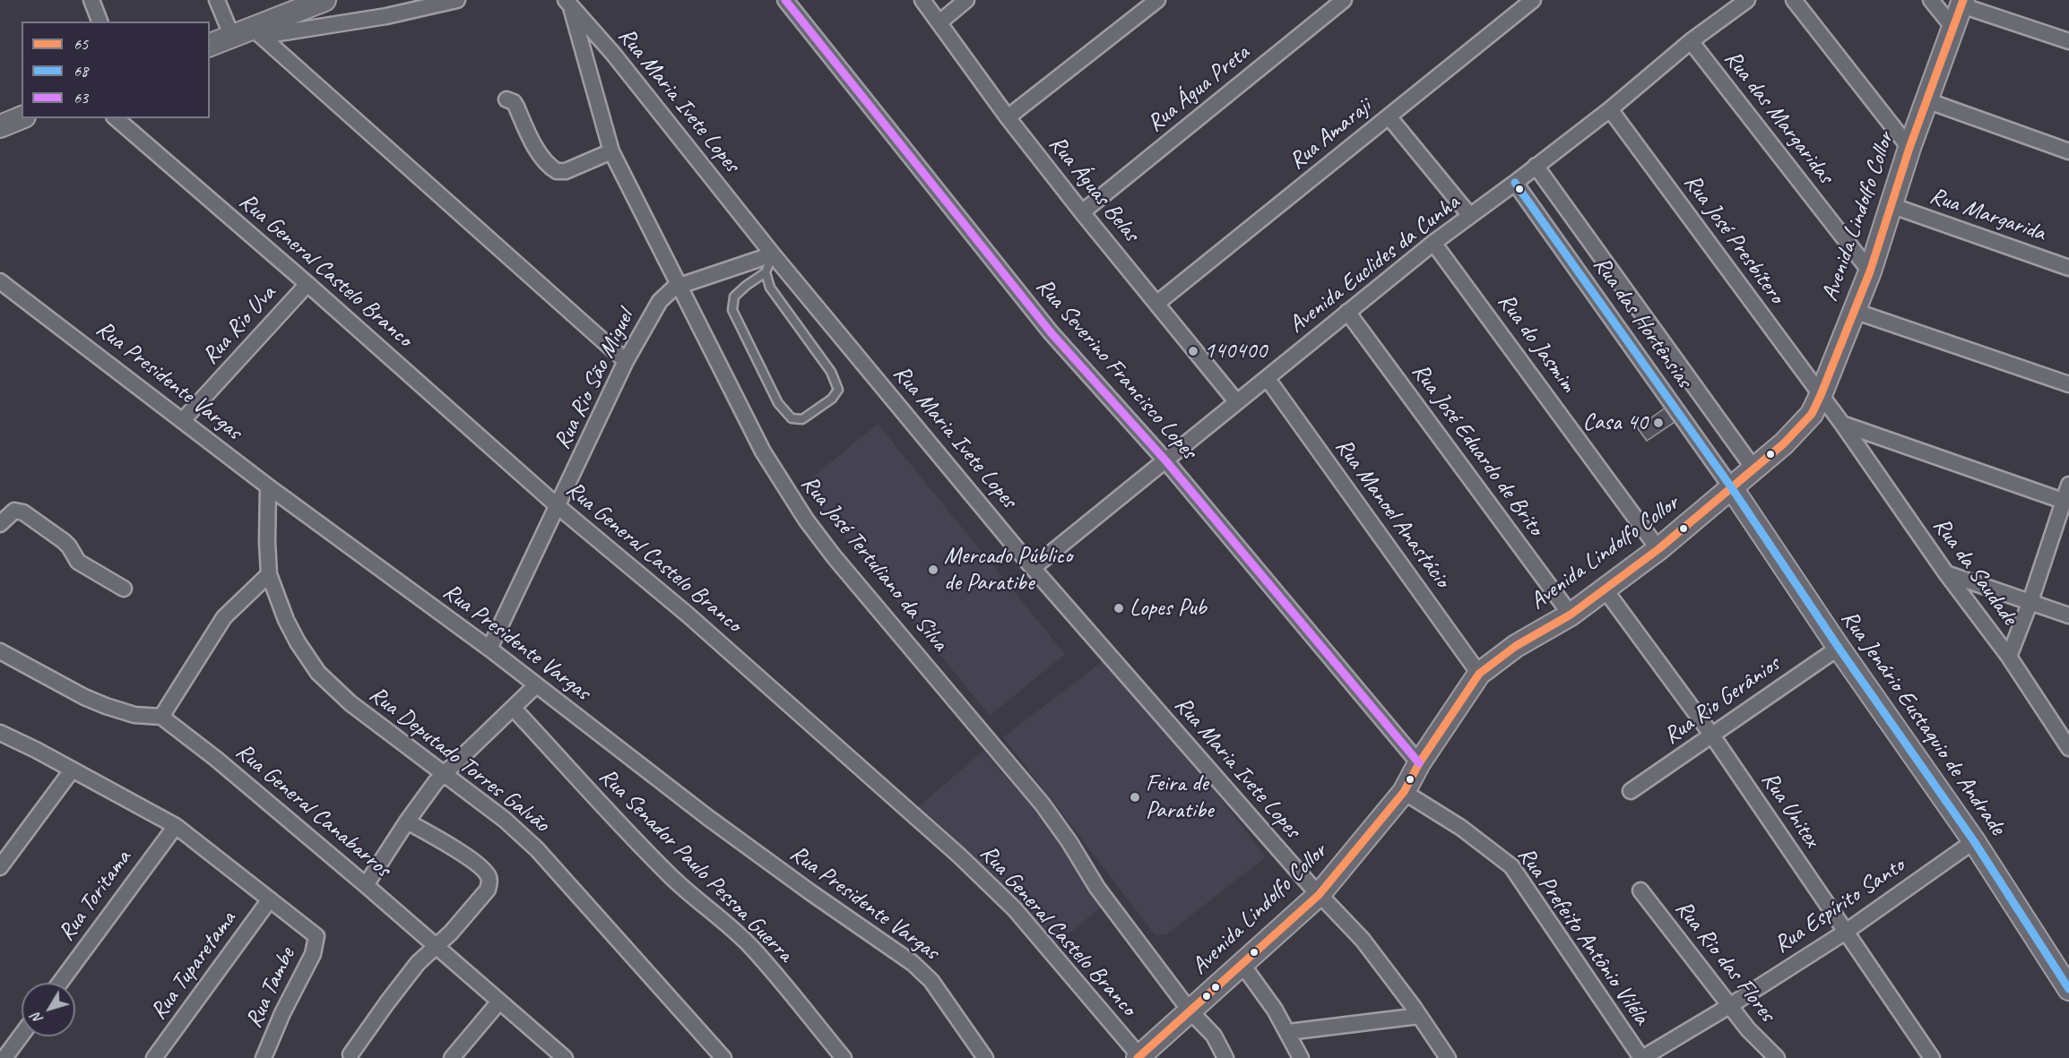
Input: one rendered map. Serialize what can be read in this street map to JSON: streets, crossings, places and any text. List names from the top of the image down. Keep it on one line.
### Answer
{"streets":{"main road":["Avenida Lindolfo Collor","Rua Jenário Eustaquio de Andrade"],"street":["Rua Água Preta","Rua Maria Ivete Lopes","Rua das Margaridas","Rua Amaraji","Rua Águas Belas","Rua Margarida","Rua José Presbítero","Avenida Euclides da Cunha","Rua General Castelo Branco","Rua das Hortênsias","Rua Rio Uva","Rua do Jasmim","Rua Severino Francisco Lopes","Rua Rio São Miguel","Rua Presidente Vargas","Rua José Eduardo de Brito","Rua Manoel Anastácio","Rua José Tertuliano da Silva","Rua da Saudade","Rua Rio Gerânios","Rua Deputado Torres Galvão","Rua Unitex","Rua General Canabarros","Rua Senador Paulo Pessoa Guerra","Rua Toritama","Rua Espírito Santo","Rua Prefeito Antônio Viléla","Rua Rio das Flores","Rua Tuparetama","Rua Tambe"]},"crossings":[["Rua Água Preta","Rua Águas Belas"],["Rua Maria Ivete Lopes","Avenida Lindolfo Collor"],["Rua Maria Ivete Lopes","Avenida Euclides da Cunha"],["Rua Maria Ivete Lopes","Rua Rio São Miguel"],["Rua Maria Ivete Lopes","Rua José Tertuliano da Silva"],["Rua das Margaridas","Avenida Lindolfo Collor"],["Rua das Margaridas","Avenida Euclides da Cunha"],["Rua Amaraji","Rua Águas Belas"],["Rua Águas Belas","Avenida Euclides da Cunha"],["Rua Margarida","Avenida Lindolfo Collor"],["Avenida Lindolfo Collor","Rua José Presbítero"],["Avenida Lindolfo Collor","Rua General Castelo Branco"],["Avenida Lindolfo Collor","Rua das Hortênsias"],["Avenida Lindolfo Collor","Rua do Jasmim"],["Avenida Lindolfo Collor","Rua Severino Francisco Lopes"],["Avenida Lindolfo Collor","Rua José Eduardo de Brito"],["Avenida Lindolfo Collor","Rua Manoel Anastácio"],["Avenida Lindolfo Collor","Rua José Tertuliano da Silva"],["Avenida Lindolfo Collor","Rua da Saudade"],["Avenida Lindolfo Collor","Rua Jenário Eustaquio de Andrade"],["Avenida Lindolfo Collor","Rua Unitex"],["Avenida Lindolfo Collor","Rua Prefeito Antônio Viléla"],["Rua José Presbítero","Avenida Euclides da Cunha"],["Rua José Presbítero","Rua da Saudade"],["Avenida Euclides da Cunha","Rua das Hortênsias"],["Avenida Euclides da Cunha","Rua do Jasmim"],["Avenida Euclides da Cunha","Rua Severino Francisco Lopes"],["Avenida Euclides da Cunha","Rua José Eduardo de Brito"],["Avenida Euclides da Cunha","Rua Manoel Anastácio"],["Rua General Castelo Branco","Rua Rio Uva"],["Rua General Castelo Branco","Rua Rio São Miguel"],["Rua das Hortênsias","Rua Jenário Eustaquio de Andrade"],["Rua Rio Uva","Rua Presidente Vargas"],["Rua Rio São Miguel","Rua Presidente Vargas"],["Rua Rio São Miguel","Rua José Tertuliano da Silva"],["Rua Presidente Vargas","Rua Deputado Torres Galvão"],["Rua Rio Gerânios","Rua Jenário Eustaquio de Andrade"],["Rua Rio Gerânios","Rua Unitex"],["Rua Jenário Eustaquio de Andrade","Rua Espírito Santo"],["Rua Unitex","Rua Espírito Santo"],["Rua Espírito Santo","Rua Prefeito Antônio Viléla"],["Rua Espírito Santo","Rua Rio das Flores"],["Rua Tuparetama","Rua Tambe"]],"places":["140400","Casa 40","Mercado Público de Paratibe","Lopes Pub","Feira de Paratibe"],"lines":["transit line 65","transit line 63","transit line 68"],"legend":["65","68","63"],"north":"bottom left"}
